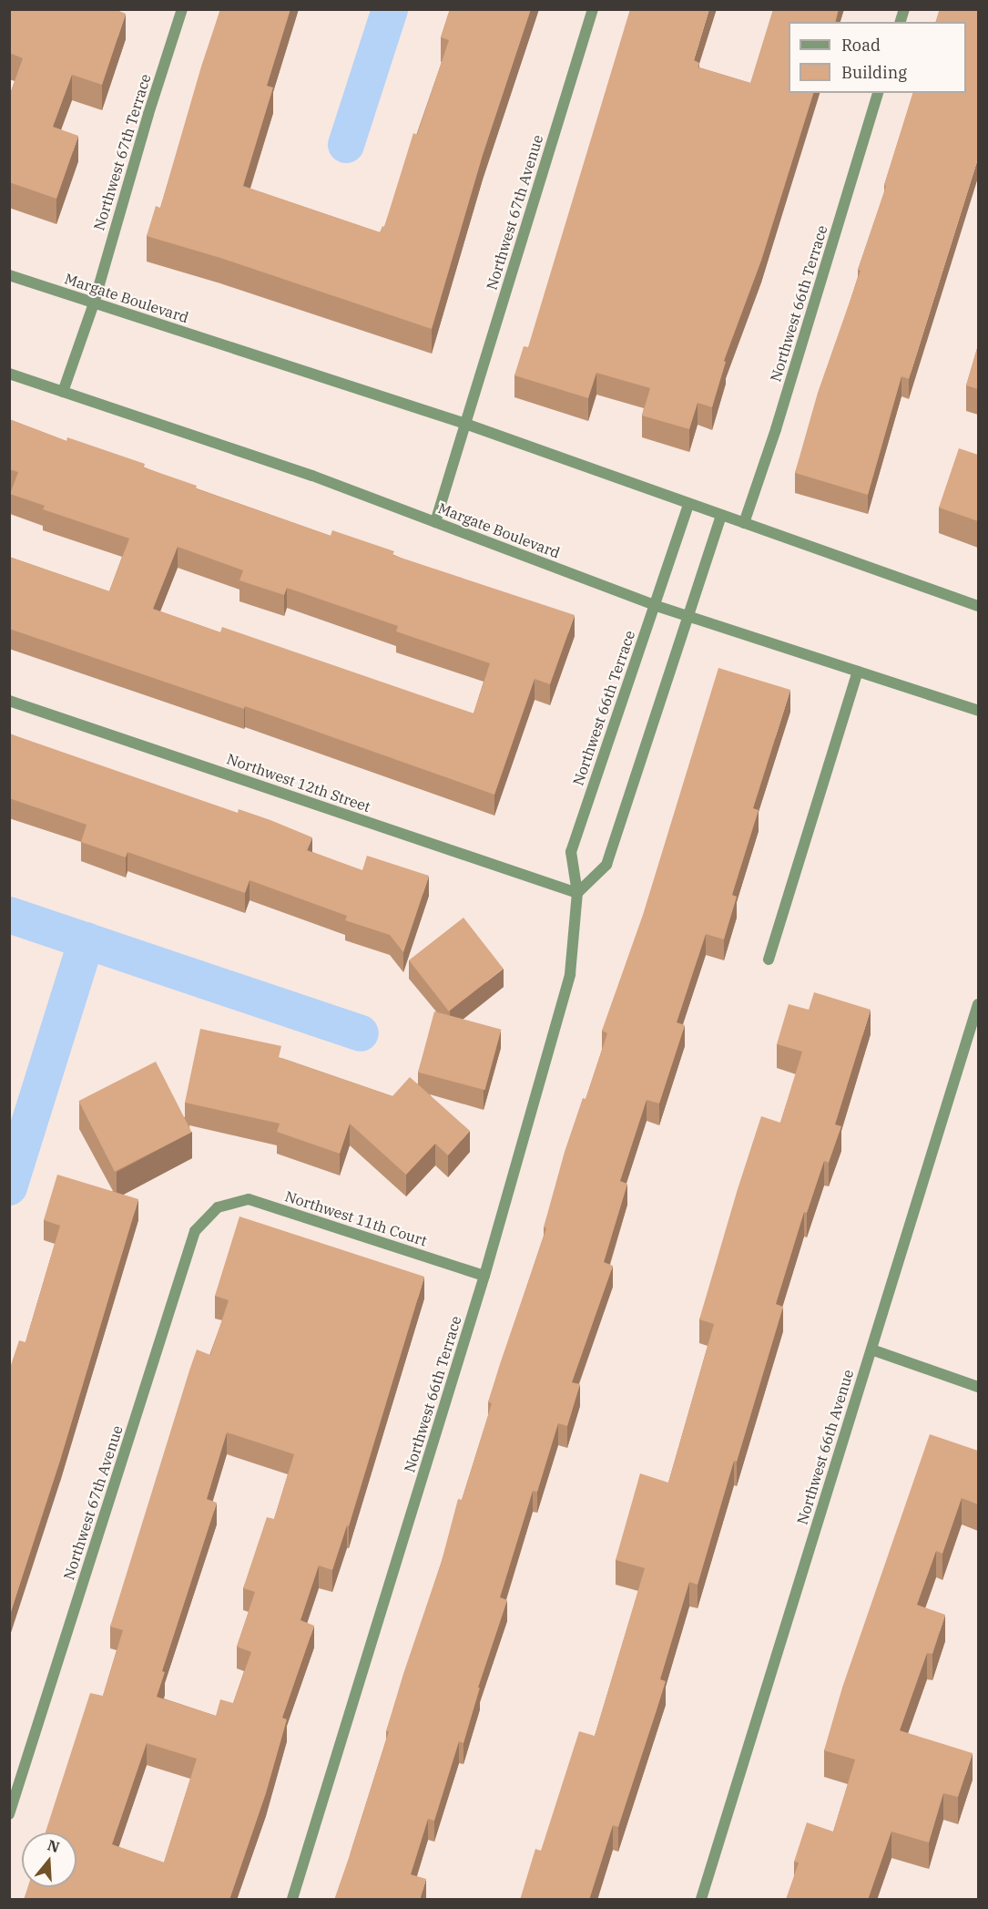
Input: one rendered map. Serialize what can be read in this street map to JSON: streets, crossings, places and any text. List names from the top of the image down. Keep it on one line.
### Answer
{"streets":{"street":["Northwest 67th Terrace","Northwest 67th Avenue","Margate Boulevard","Northwest 66th Terrace","Northwest 12th Street","Northwest 11th Court","Northwest 66th Avenue"]},"crossings":[["Northwest 67th Terrace","Margate Boulevard"],["Northwest 67th Avenue","Margate Boulevard"],["Northwest 67th Avenue","Northwest 11th Court"],["Margate Boulevard","Northwest 66th Terrace"],["Northwest 66th Terrace","Northwest 12th Street"],["Northwest 66th Terrace","Northwest 11th Court"]],"legend":["Road","Building"],"north":"top"}
